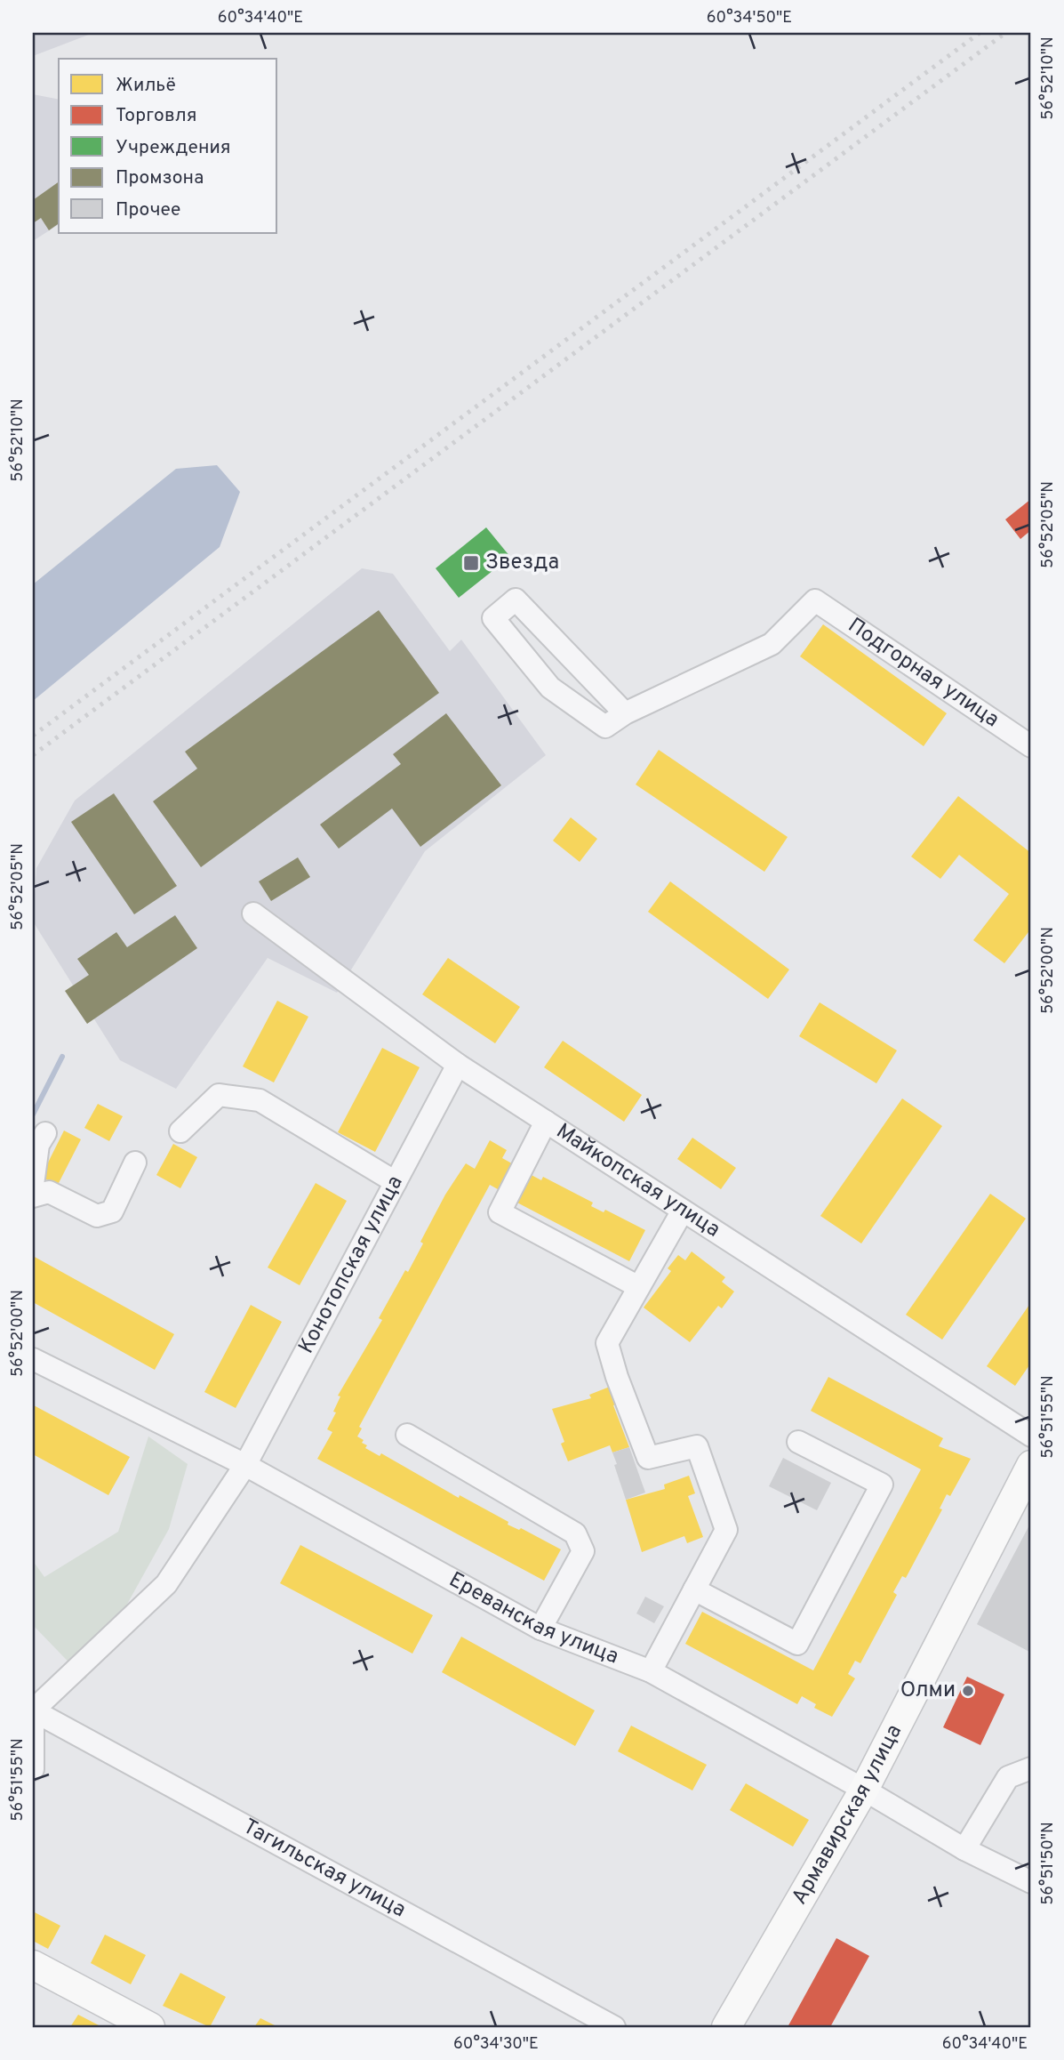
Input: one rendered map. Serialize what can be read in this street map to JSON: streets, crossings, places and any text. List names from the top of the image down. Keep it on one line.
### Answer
{"streets":{"main road":["Армавирская улица"],"street":["Подгорная улица","Майкопская улица","Конотопская улица","Ереванская улица","Тагильская улица"]},"crossings":[["Майкопская улица","Конотопская улица"],["Конотопская улица","Ереванская улица"],["Конотопская улица","Тагильская улица"],["Ереванская улица","Армавирская улица"]],"places":{"transit":["Звезда"],"other":["Олми"]},"legend":["Жильё","Торговля","Учреждения","Промзона","Прочее"],"coordinates":["60°34'40\"E","60°34'50\"E","56°52'10\"N","56°52'05\"N","56°52'00\"N","56°51'55\"N","56°51'50\"N","60°34'30\"E"]}
